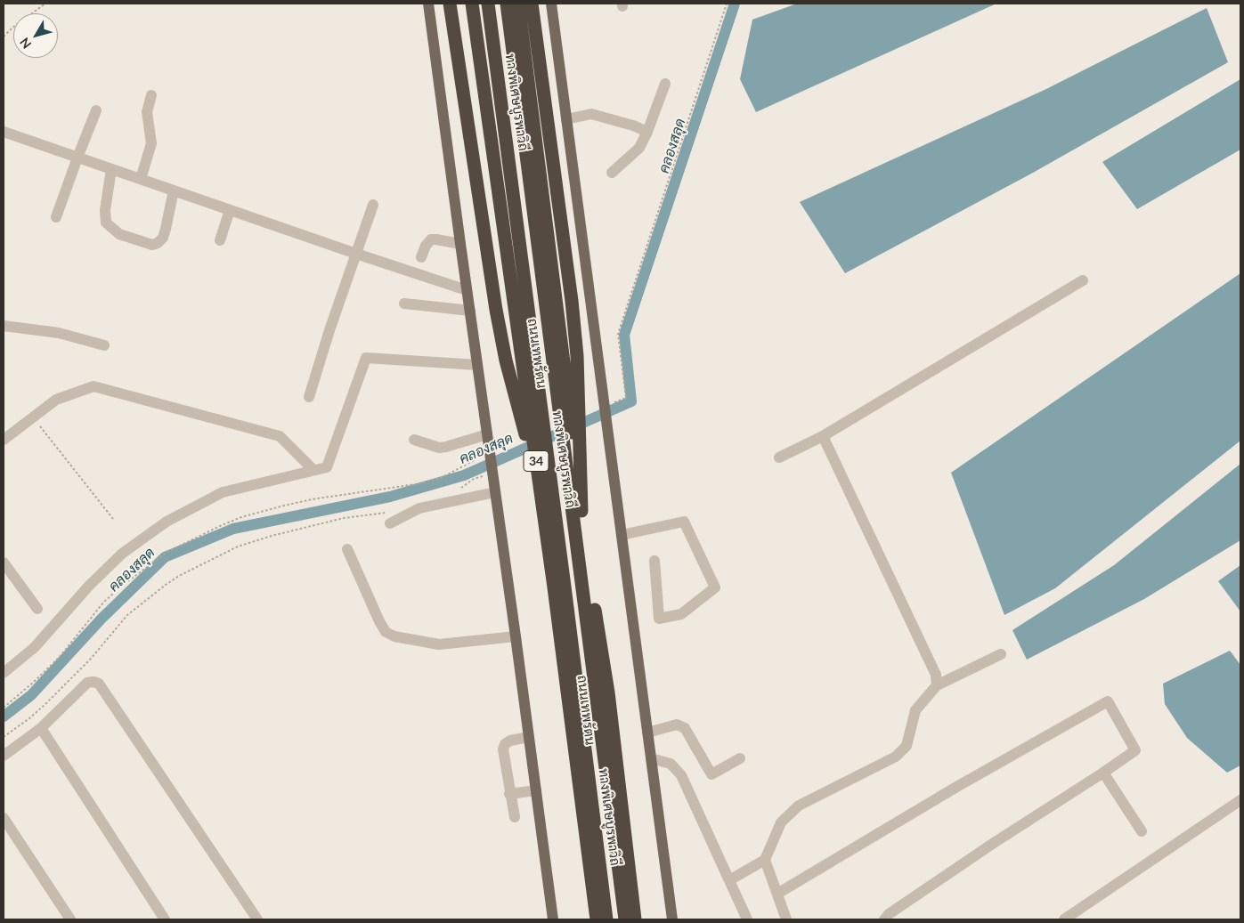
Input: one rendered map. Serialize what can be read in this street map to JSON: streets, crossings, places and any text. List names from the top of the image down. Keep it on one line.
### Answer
{"streets":{"highway":["ทางพิเศษบูรพาวิถี","ถนนเทพรัตน","34"]},"water":["คลองสลุด"],"north":"bottom left"}
